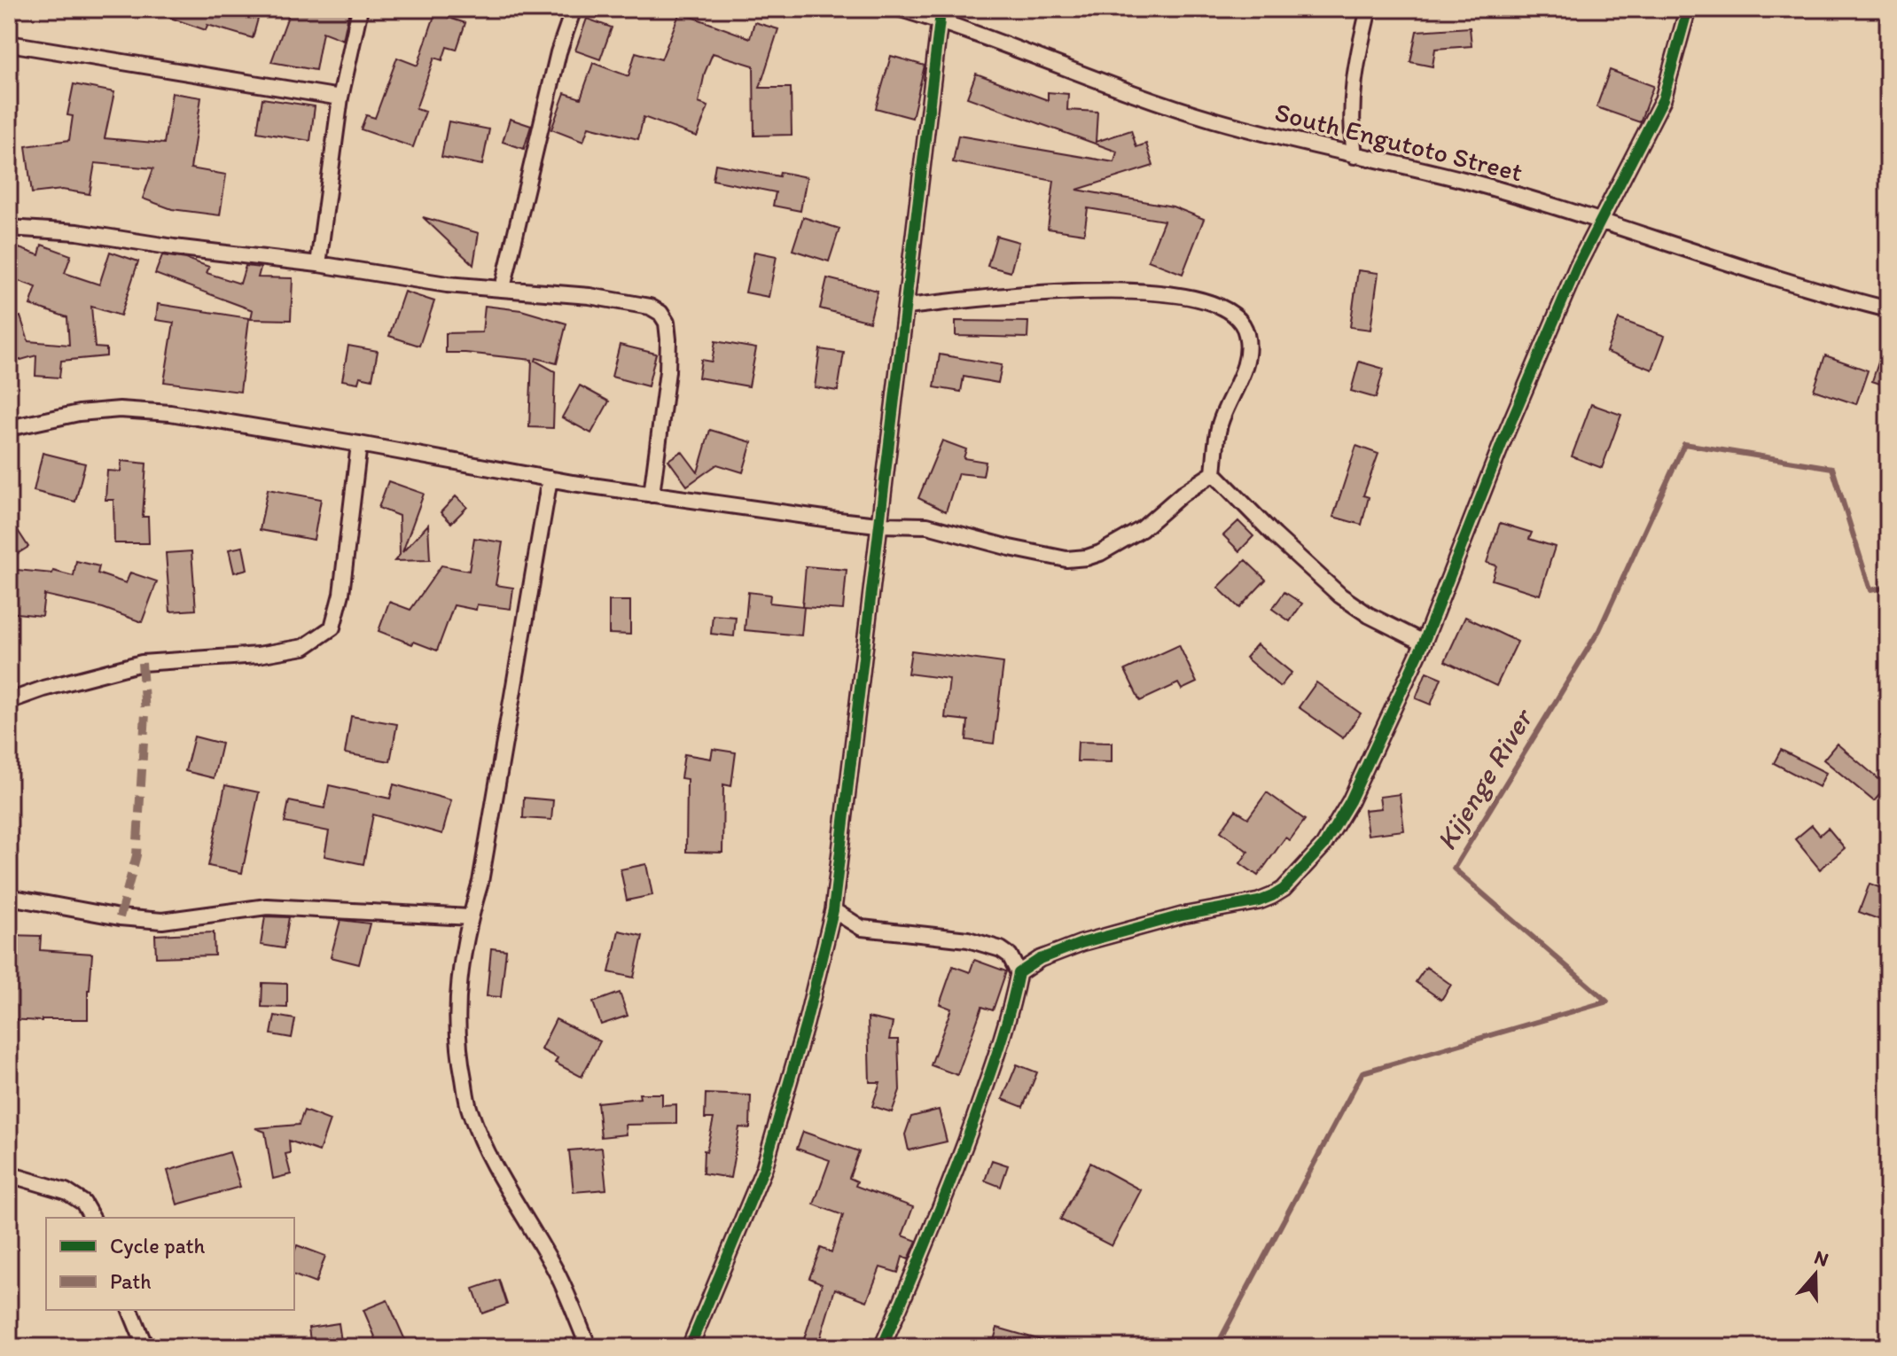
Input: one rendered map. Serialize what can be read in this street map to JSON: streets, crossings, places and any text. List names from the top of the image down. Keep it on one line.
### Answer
{"streets":{"street":["South Engutoto Street"]},"water":["Kijenge River"],"legend":["Cycle path","Path"],"north":"top"}
